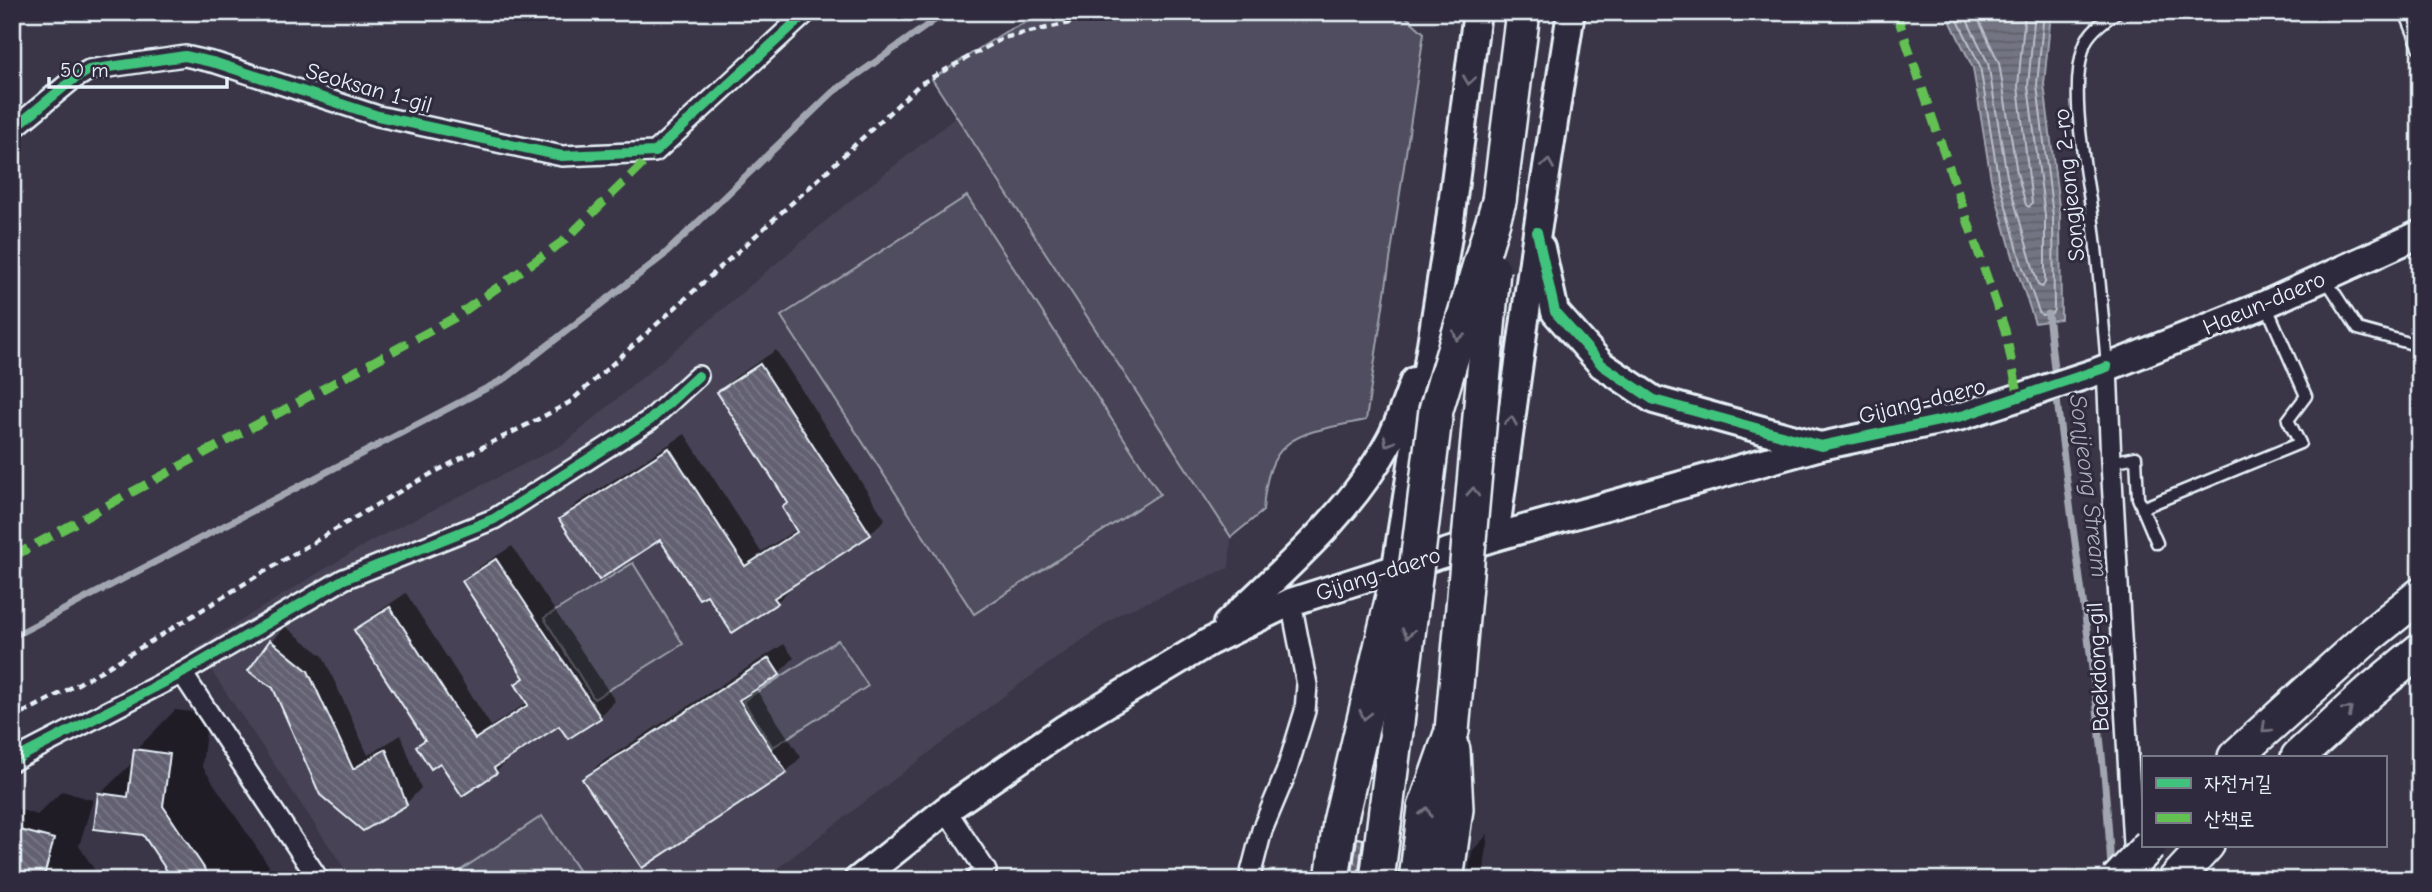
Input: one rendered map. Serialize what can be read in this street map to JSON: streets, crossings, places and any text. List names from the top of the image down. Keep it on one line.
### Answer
{"streets":{"main road":["Haeun-daero","Gijang-daero"],"street":["Seoksan 1-gil","Baekdong-gil"],"lane":["Songjeong 2-ro"]},"crossings":[["Songjeong 2-ro","Haeun-daero"],["Songjeong 2-ro","Baekdong-gil"],["Haeun-daero","Gijang-daero"],["Haeun-daero","Baekdong-gil"]],"water":["Sonjjeong Stream"],"legend":["자전거길","산책로"],"scale_bar":"50 m"}
